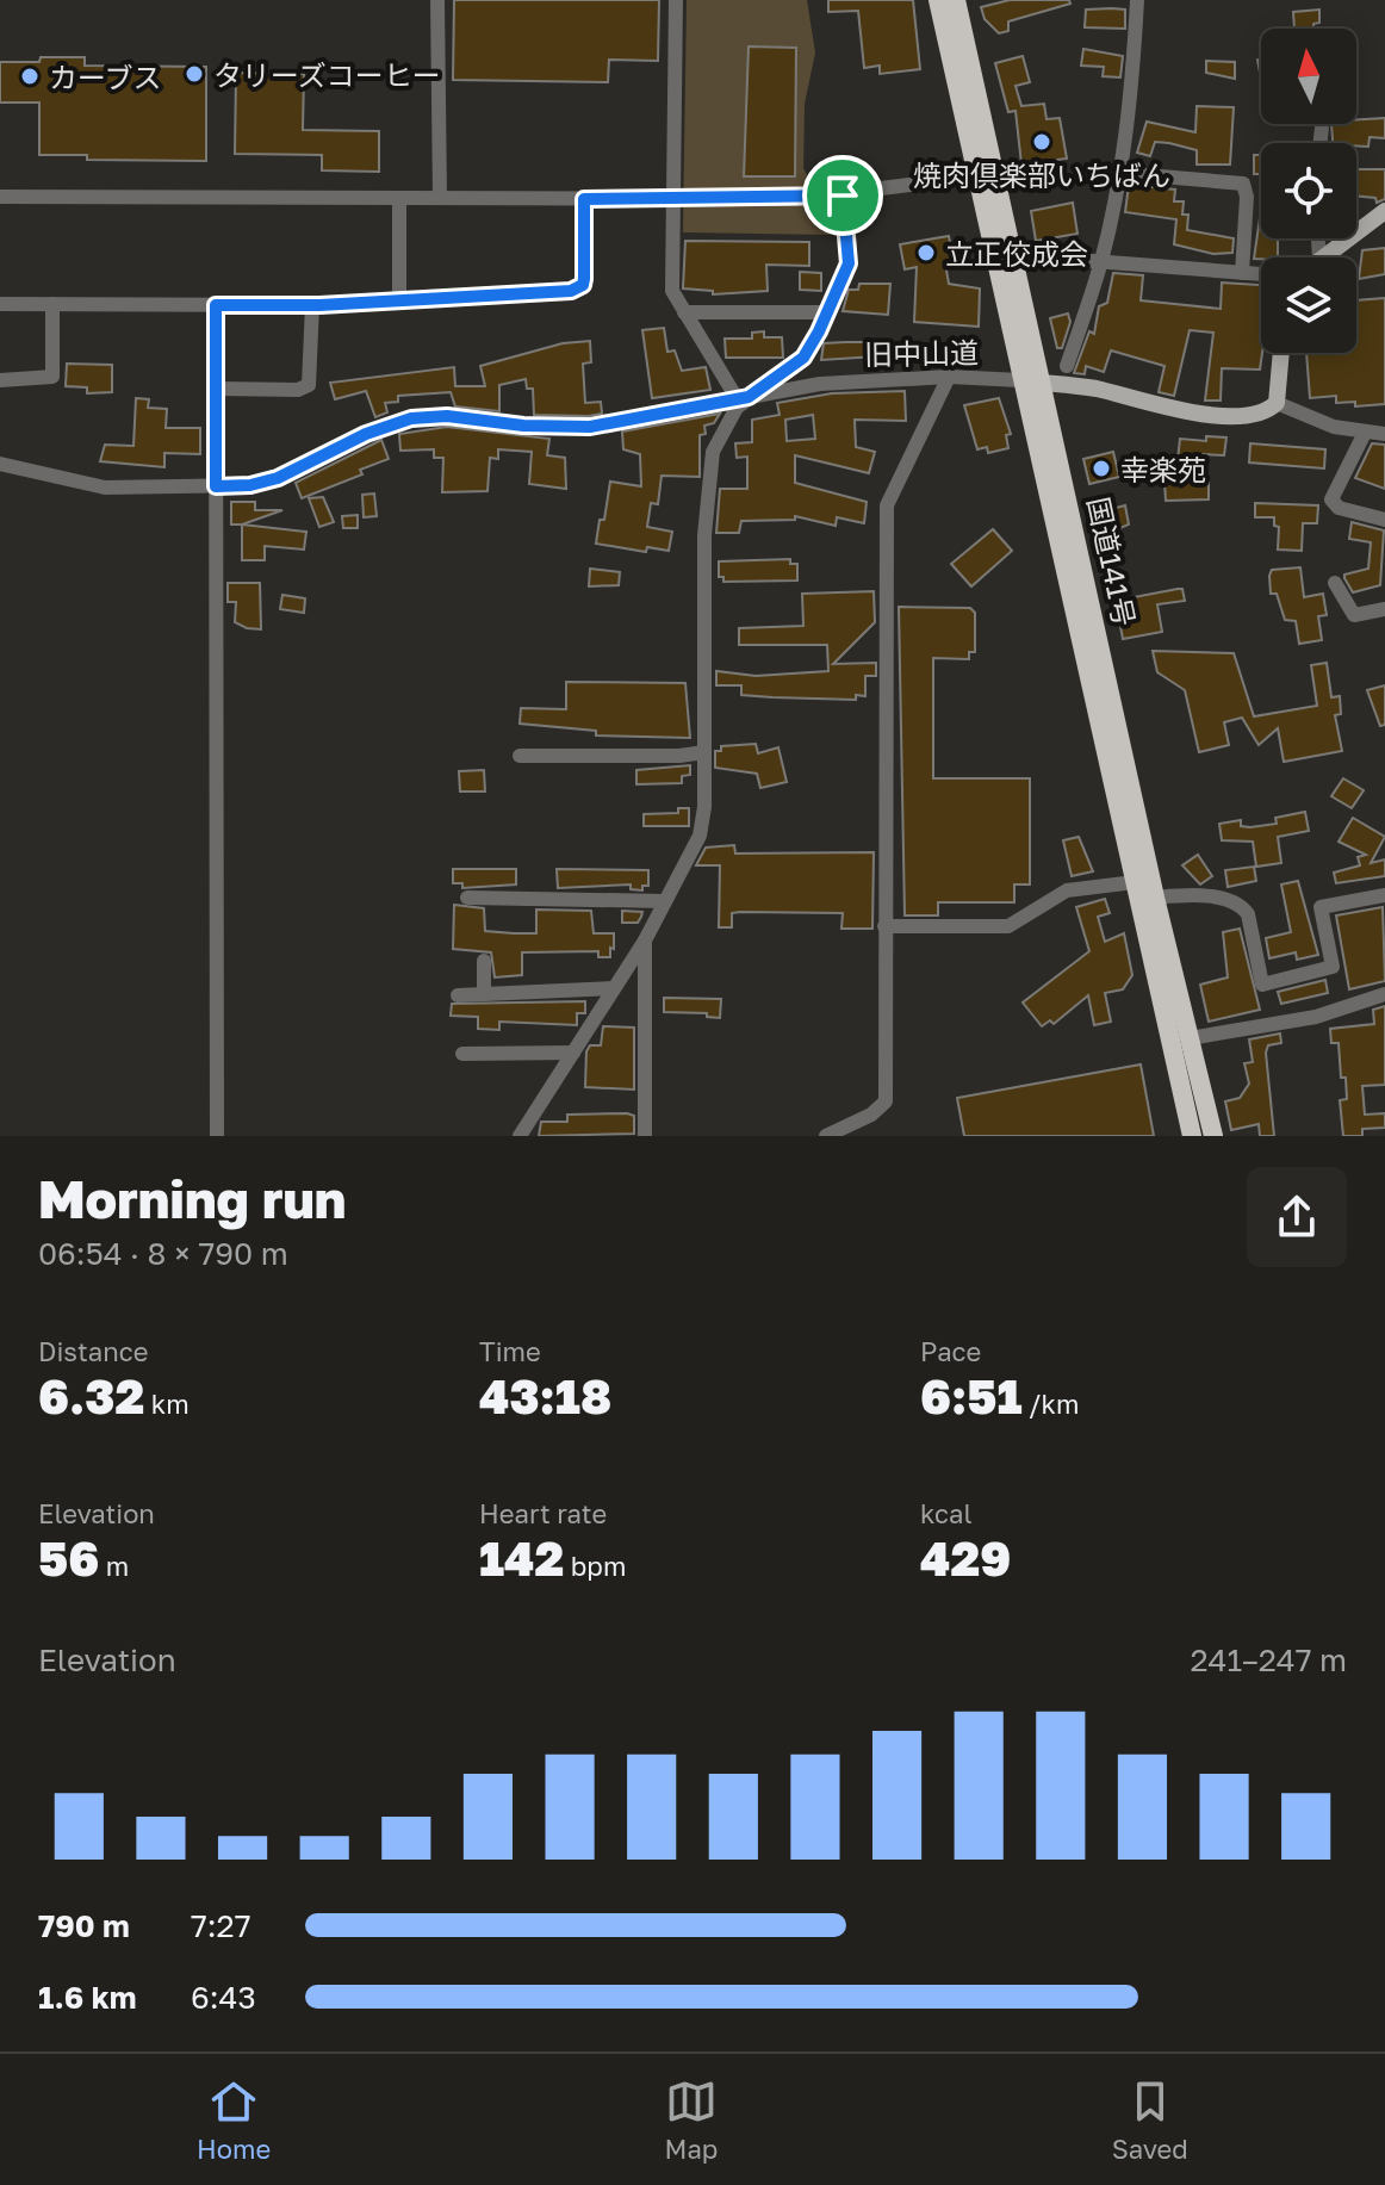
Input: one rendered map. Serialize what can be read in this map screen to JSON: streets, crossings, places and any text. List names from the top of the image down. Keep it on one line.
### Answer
{"streets":{"highway":["国道141号"],"main road":["旧中山道"]},"crossings":[["旧中山道","国道141号"]],"places":["タリーズコーヒー","カーブス","焼肉倶楽部いちばん","立正佼成会","幸楽苑"],"north":"top","page":{"heading":["Morning run","06:54 · 8 × 790 m"],"stats":[["Distance","6.32 km"],["Time","43:18"],["Pace","6:51 /km"],["Elevation","56 m"],["Heart rate","142 bpm"],["kcal","429"]],"chart":["Elevation","241–247 m"],"list":[{"name":"790 m","note":"7:27"},{"name":"1.6 km","note":"6:43"}],"tabs":["Home","Map","Saved"]}}
